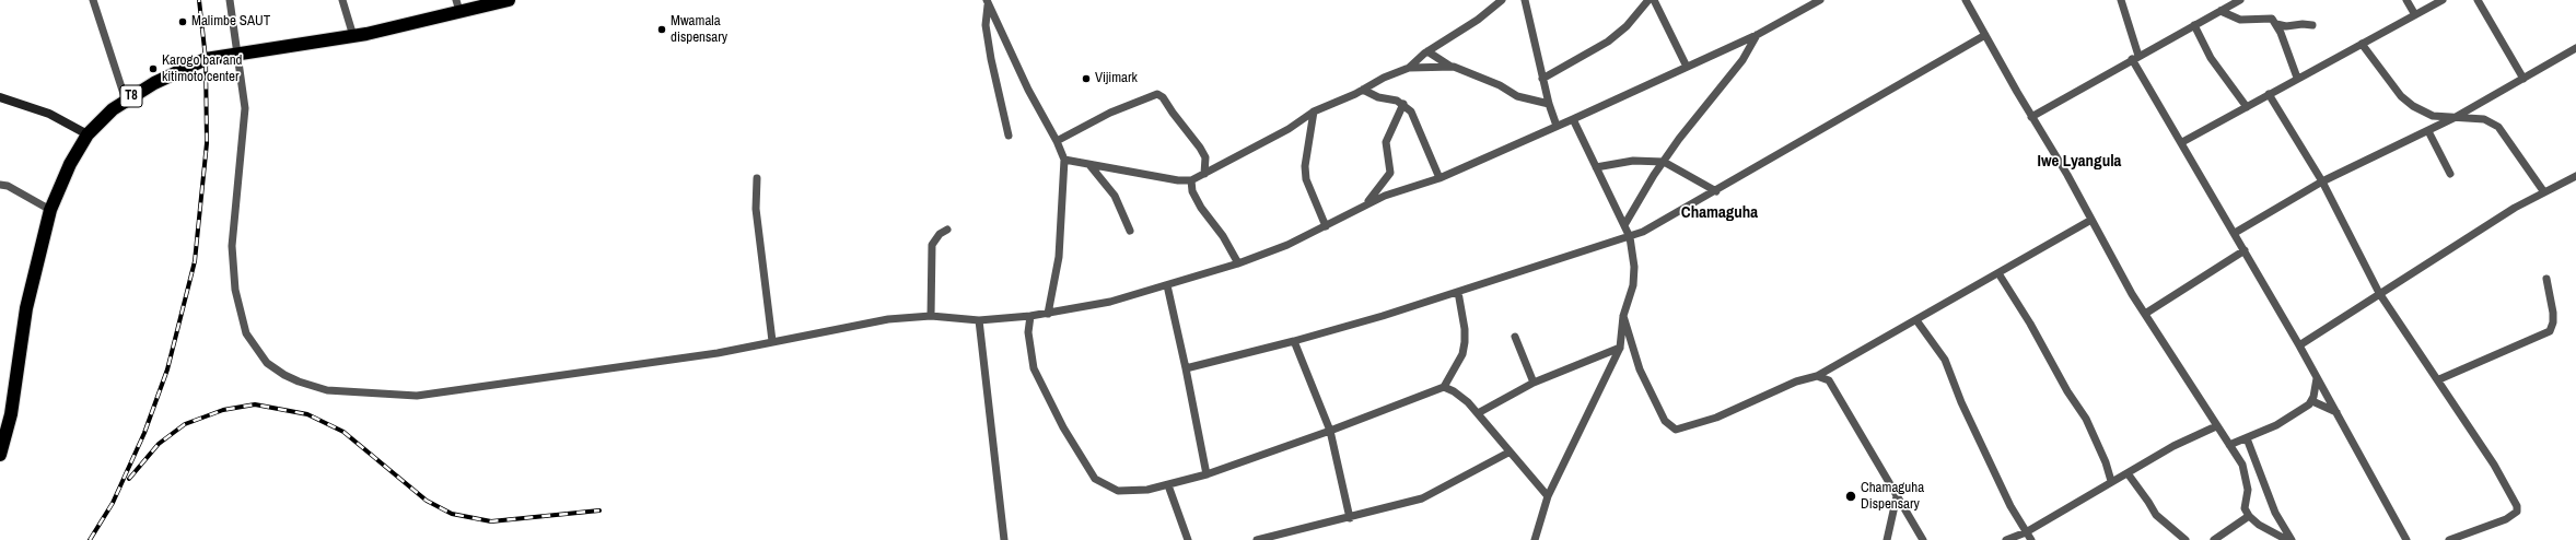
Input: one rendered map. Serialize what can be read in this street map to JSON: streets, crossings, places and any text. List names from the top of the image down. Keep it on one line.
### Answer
{"streets":{"highway":["T8"]},"districts":["Iwe Lyangula","Chamaguha"],"places":["Malimbe SAUT","Mwamala dispensary","Karogo bar and kitimoto center","Vijimark","Chamaguha Dispensary"]}
